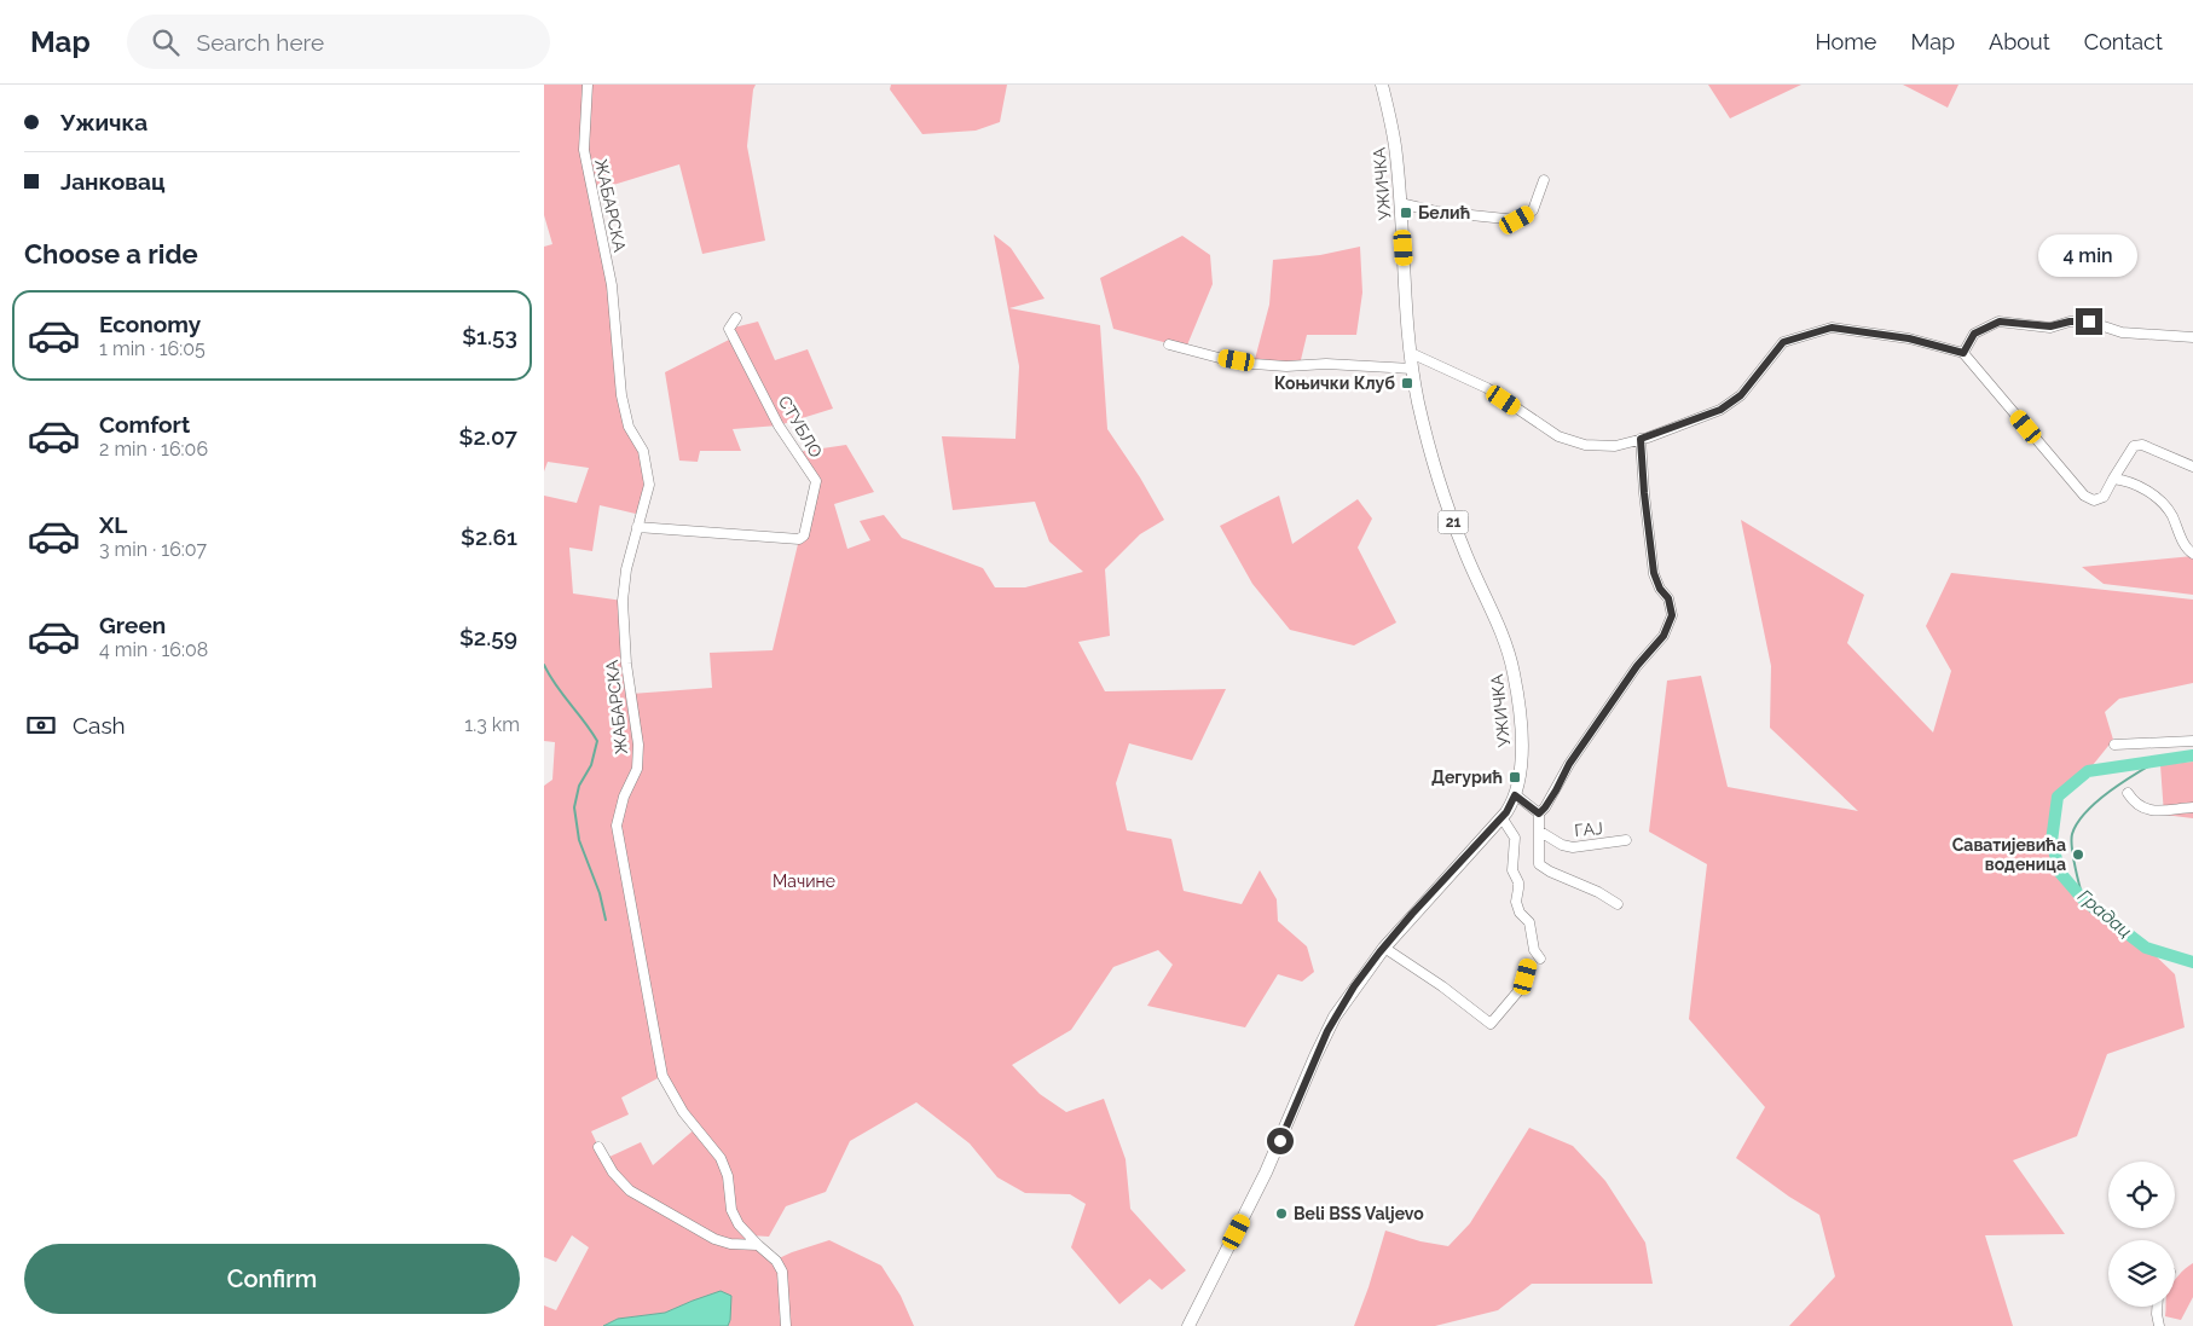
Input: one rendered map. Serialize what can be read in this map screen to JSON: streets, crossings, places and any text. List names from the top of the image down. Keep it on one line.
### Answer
{"streets":{"main road":["УЖИЧКА","21"],"street":["ЖАБАРСКА","СТУБЛО","ГАЈ"]},"crossings":[["ЖАБАРСКА","СТУБЛО"]],"water":["Градац"],"parks":["Мачине"],"places":{"transit":["Белић","Коњички Клуб","Дегурић"],"other":["Саватијевића воденица","Beli BSS Valjevo"]},"page":{"header":"Map","search":"Search here","nav":["Home","Map","About","Contact"],"banner":["Ужичка","Јанковац"],"heading":"Choose a ride","bubble":"4 min","list":[{"name":"Economy","note":"1 min · 16:05","value":"$1.53"},{"name":"Comfort","note":"2 min · 16:06","value":"$2.07"},{"name":"XL","note":"3 min · 16:07","value":"$2.61"},{"name":"Green","note":"4 min · 16:08","value":"$2.59"}],"pay":["Cash","1.3 km"],"buttons":"Confirm"}}
